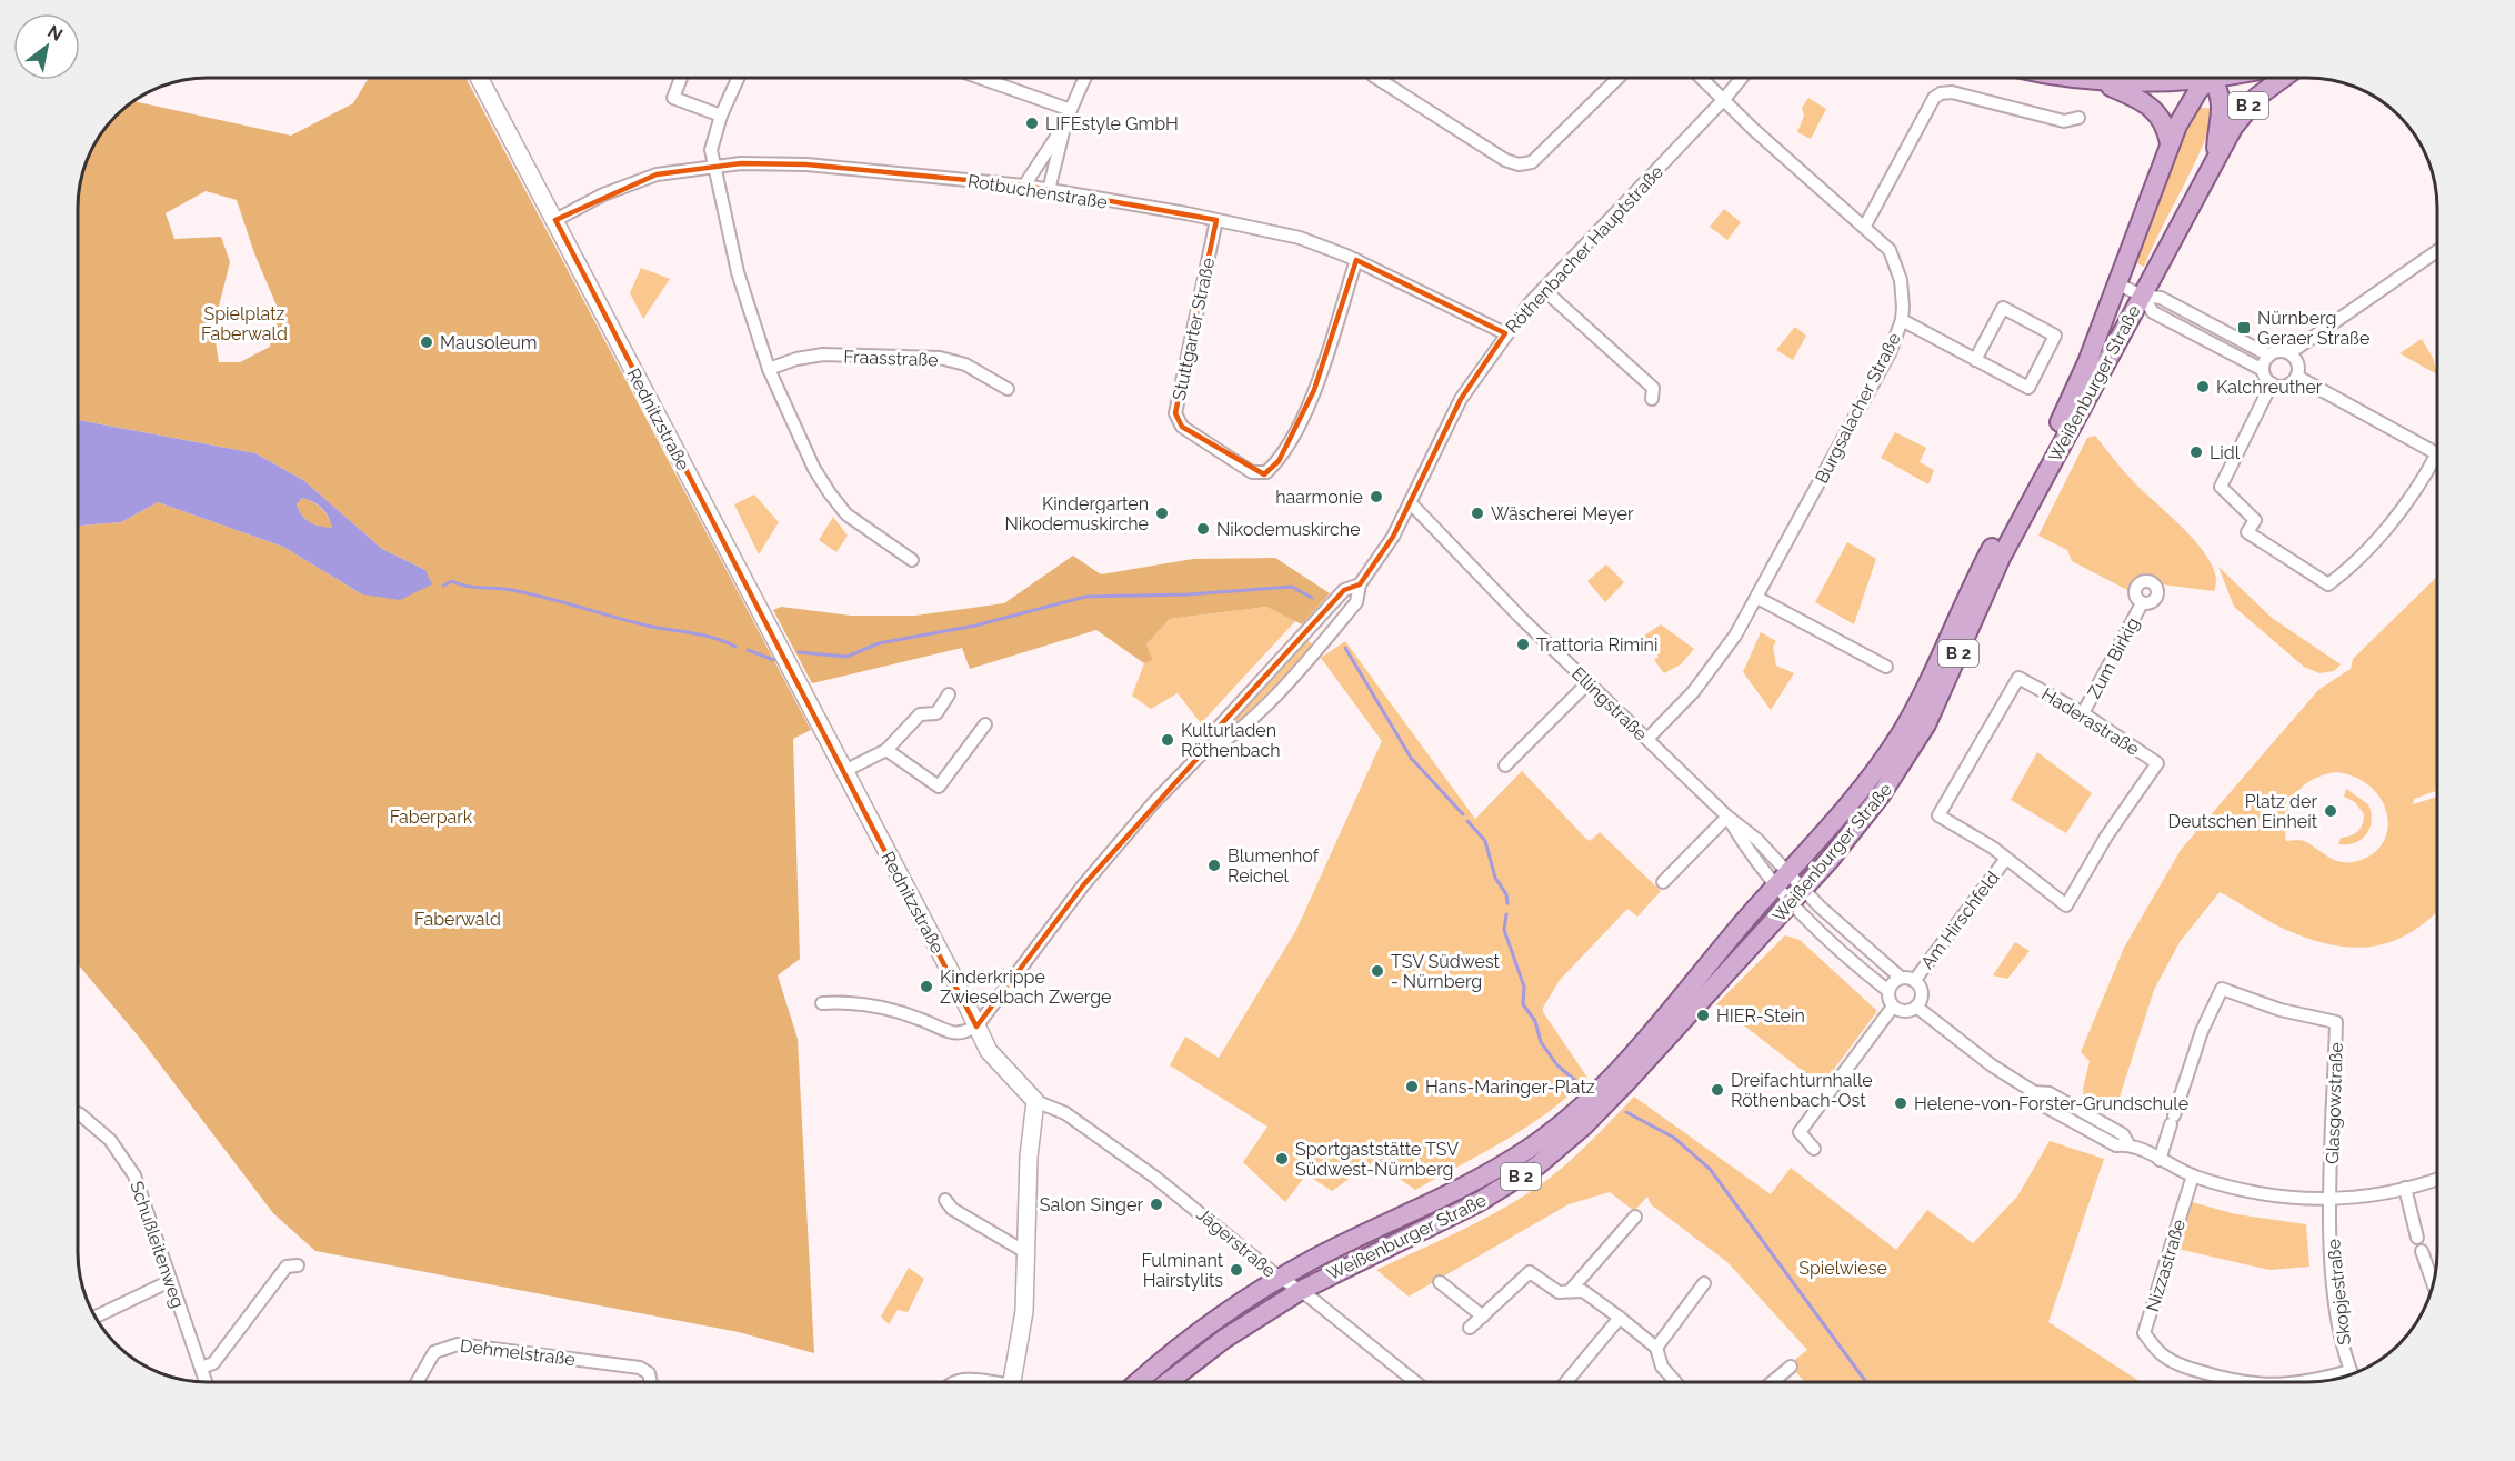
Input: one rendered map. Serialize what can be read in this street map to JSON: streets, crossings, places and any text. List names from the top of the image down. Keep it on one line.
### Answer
{"streets":{"main road":["B 2","Weißenburger Straße","Rednitzstraße"],"street":["Rotbuchenstraße","Röthenbacher Hauptstraße","Stuttgarter Straße","Fraasstraße","Burgsalacher Straße","Zum Birkig","Ellingstraße","Haderastraße","Am Hirschfeld","Glasgowstraße","Jägerstraße","Schußleitenweg","Nizzastraße","Skopjestraße","Dehmelstraße"]},"crossings":[["Rotbuchenstraße","Röthenbacher Hauptstraße"],["Rotbuchenstraße","Stuttgarter Straße"],["Rotbuchenstraße","Rednitzstraße"],["Röthenbacher Hauptstraße","Burgsalacher Straße"],["Röthenbacher Hauptstraße","Rednitzstraße"],["Röthenbacher Hauptstraße","Ellingstraße"],["Weißenburger Straße","Ellingstraße"],["Weißenburger Straße","Jägerstraße"],["Burgsalacher Straße","Ellingstraße"],["Rednitzstraße","Jägerstraße"],["Zum Birkig","Haderastraße"],["Haderastraße","Am Hirschfeld"],["Glasgowstraße","Skopjestraße"]],"parks":["Spielplatz Faberwald","Faberpark","Faberwald","Spielwiese"],"places":{"other":["LIFEstyle GmbH","Mausoleum","Kalchreuther","Lidl","haarmonie","Kindergarten Nikodemuskirche","Wäscherei Meyer","Nikodemuskirche","Trattoria Rimini","Kulturladen Röthenbach","Platz der Deutschen Einheit","Blumenhof Reichel","TSV Südwest - Nürnberg","Kinderkrippe Zwieselbach Zwerge","HIER-Stein","Hans-Maringer-Platz","Dreifachturnhalle Röthenbach-Ost","Helene-von-Forster-Grundschule","Sportgaststätte TSV Südwest-Nürnberg","Salon Singer","Fulminant Hairstylits"],"transit":["Nürnberg Geraer Straße"]},"north":"top right"}
